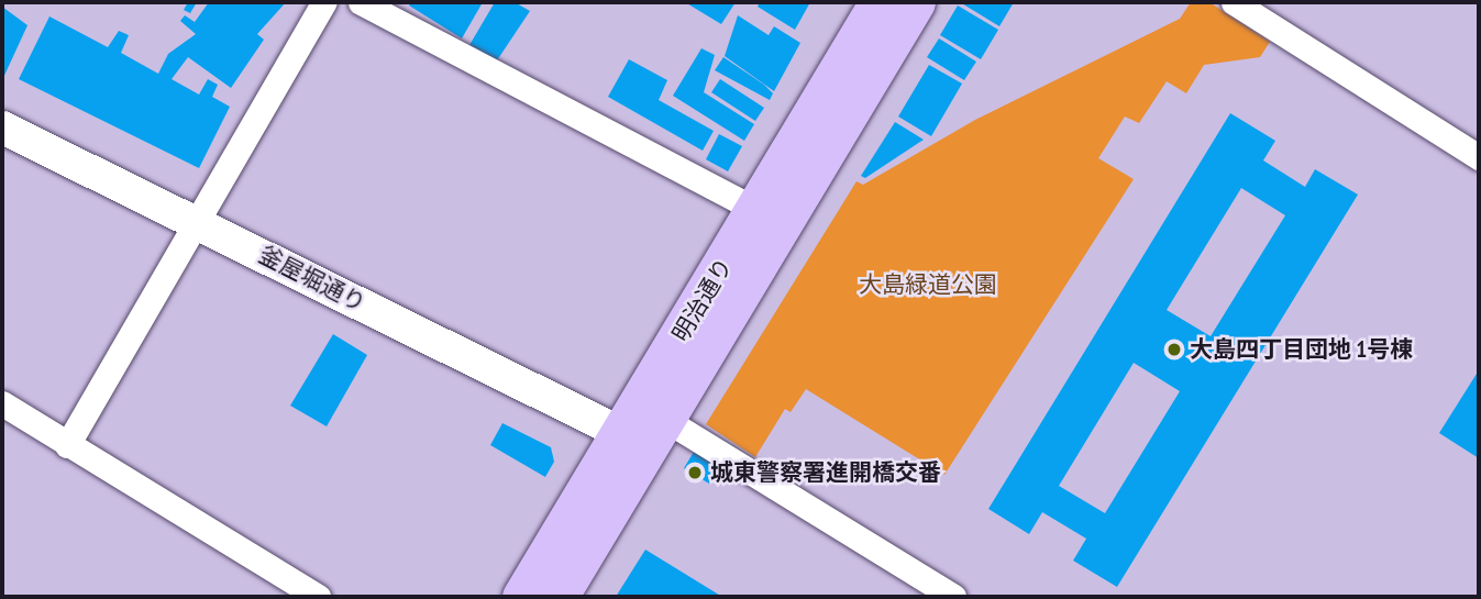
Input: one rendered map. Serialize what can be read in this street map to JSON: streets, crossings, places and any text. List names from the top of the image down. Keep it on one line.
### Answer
{"streets":{"main road":["明治通り"],"street":["釜屋堀通り"]},"crossings":[["釜屋堀通り","明治通り"]],"parks":["大島緑道公園"],"places":["大島四丁目団地 1号棟","城東警察署進開橋交番"]}
